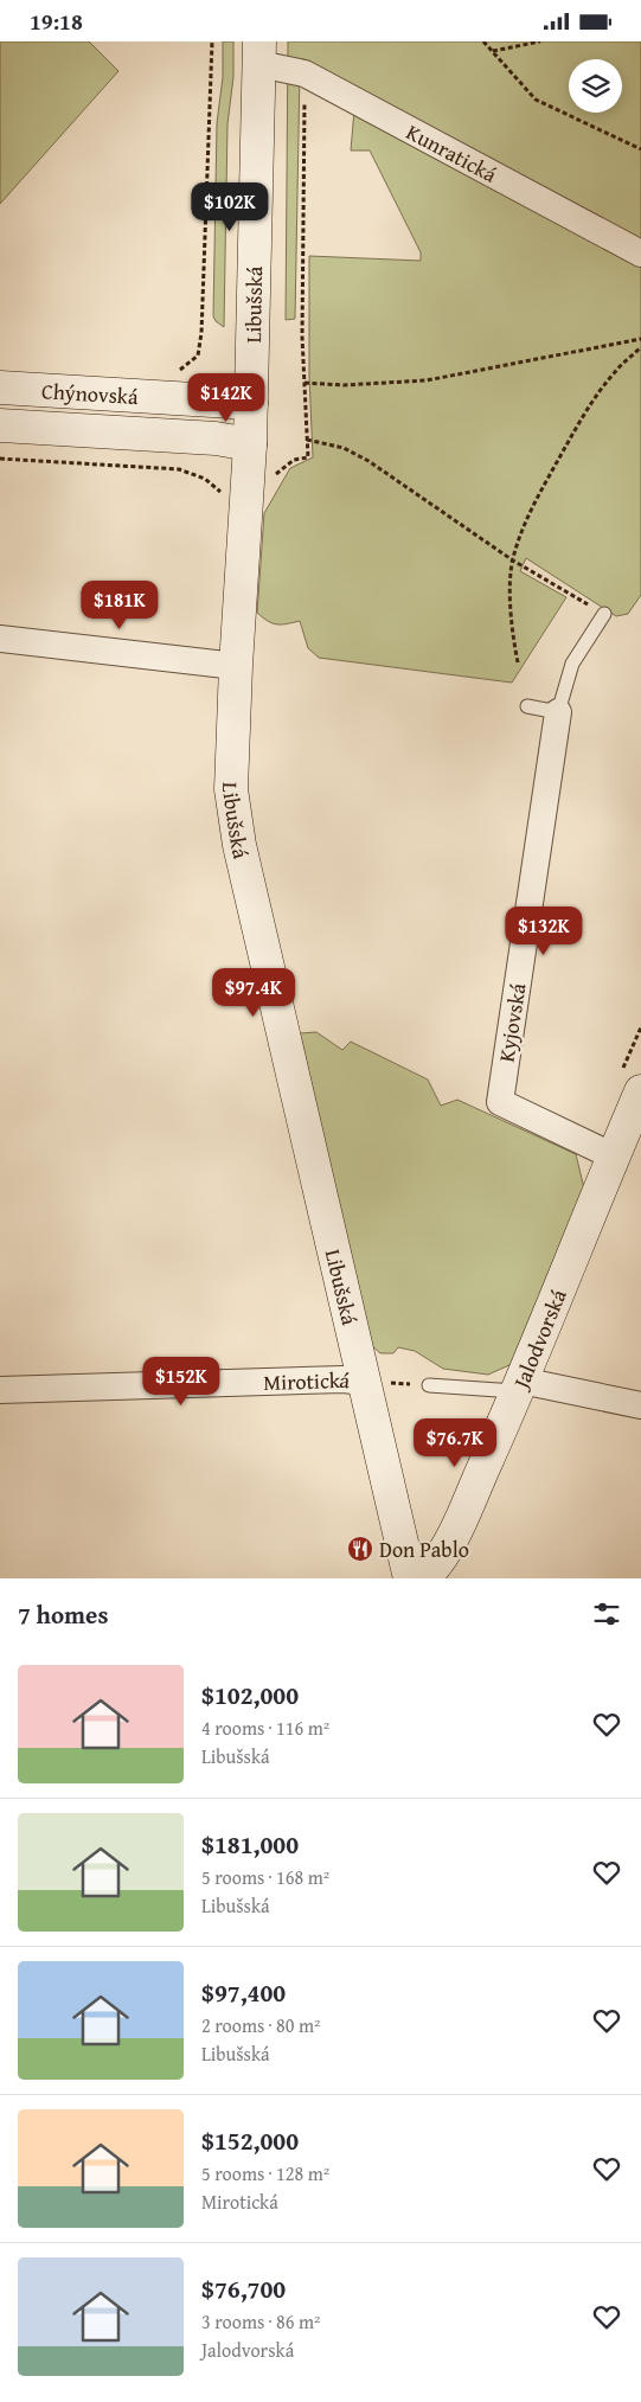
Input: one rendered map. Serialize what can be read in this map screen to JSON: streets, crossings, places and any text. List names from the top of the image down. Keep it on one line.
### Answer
{"streets":{"street":["Kunratická","Libušská","Chýnovská","Kyjovská","Jalodvorská","Mirotická"]},"crossings":[["Kunratická","Libušská"],["Libušská","Chýnovská"],["Libušská","Mirotická"],["Kyjovská","Jalodvorská"]],"places":{"restaurant":["Don Pablo"]},"page":{"status":"19:18","price":["$102K","$142K","$181K","$132K","$97.4K","$152K","$76.7K"],"heading":"7 homes","list":[{"name":"$102,000","note":"4 rooms · 116 m² · Libušská"},{"name":"$181,000","note":"5 rooms · 168 m² · Libušská"},{"name":"$97,400","note":"2 rooms · 80 m² · Libušská"},{"name":"$152,000","note":"5 rooms · 128 m² · Mirotická"},{"name":"$76,700","note":"3 rooms · 86 m² · Jalodvorská"}]}}
